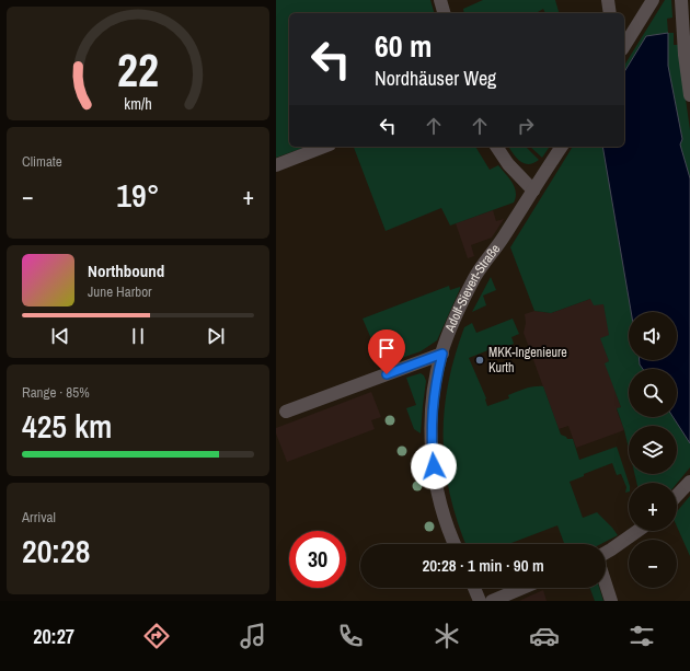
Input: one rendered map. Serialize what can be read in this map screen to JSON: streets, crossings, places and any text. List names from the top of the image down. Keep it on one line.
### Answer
{"streets":{"street":["Adolf-Sievert-Straße"]},"places":["MKK-Ingenieure Kurth"],"page":{"turn":["60 m","Nordhäuser Weg"],"tile":["Climate",["Range · 85%","425 km"],["Arrival","20:28"]],"heat":["−","19°","+"],"song":["Northbound","June Harbor"],"map_buttons":["+","−"],"limit":"30","trip":"20:28 · 1 min · 90 m","tabs":"20:27","gauge":["22","km/h"]}}
